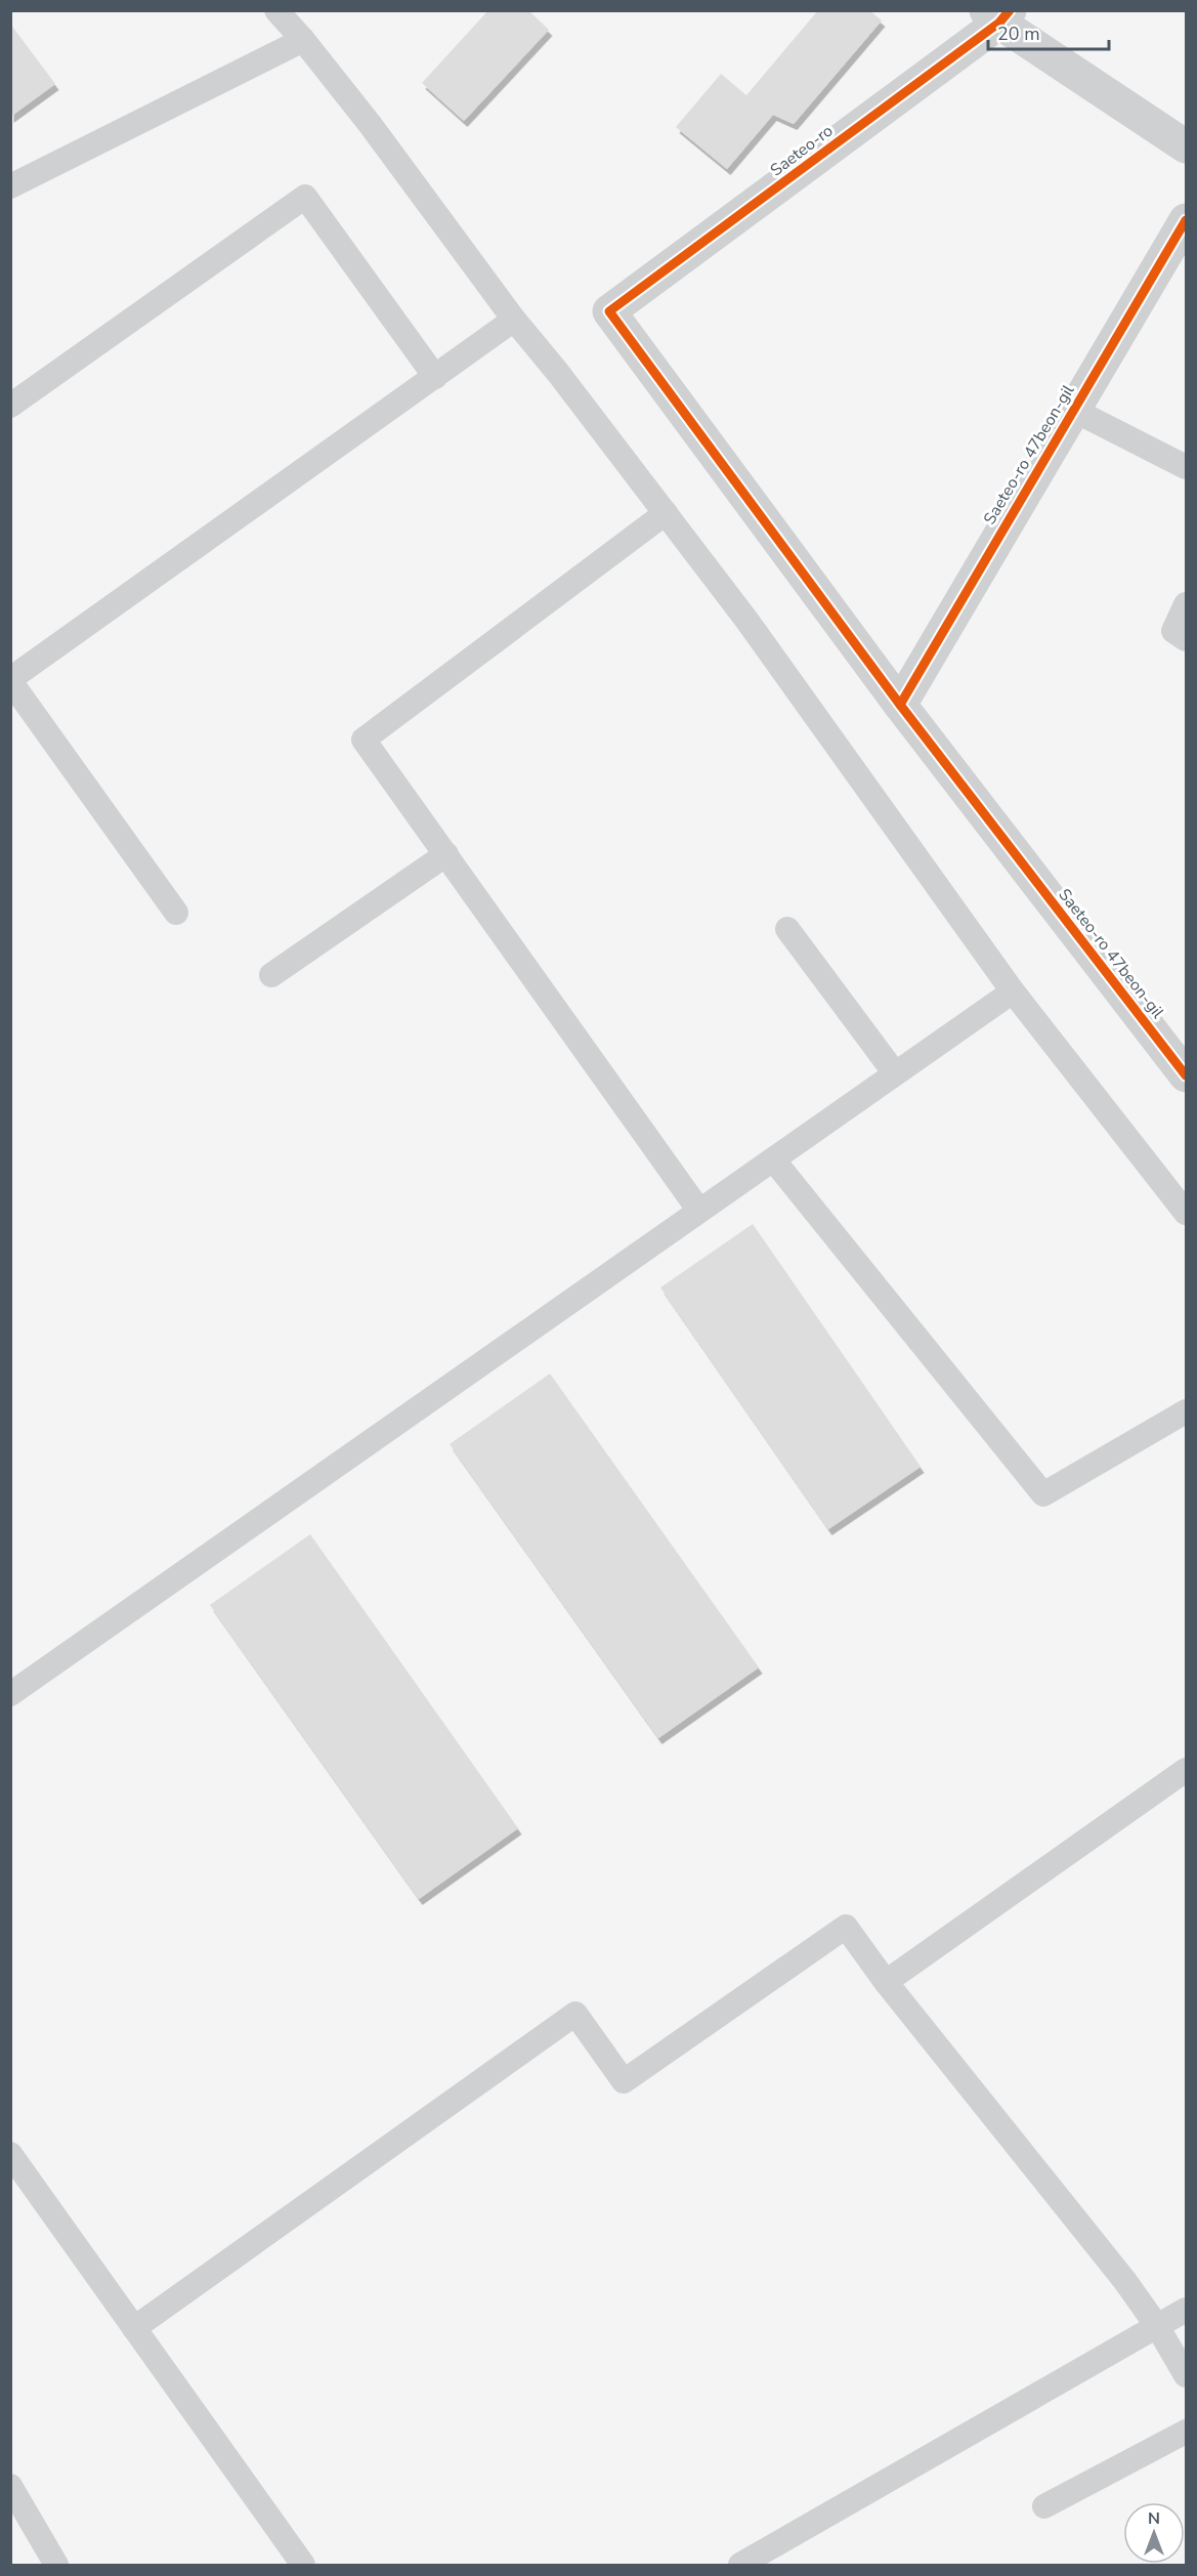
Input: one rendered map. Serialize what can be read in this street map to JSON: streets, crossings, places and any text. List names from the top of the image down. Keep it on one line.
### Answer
{"streets":{"street":["Saeteo-ro","Saeteo-ro 47beon-gil"]},"crossings":[["Saeteo-ro","Saeteo-ro 47beon-gil"]],"scale_bar":"20 m","north":"top"}
